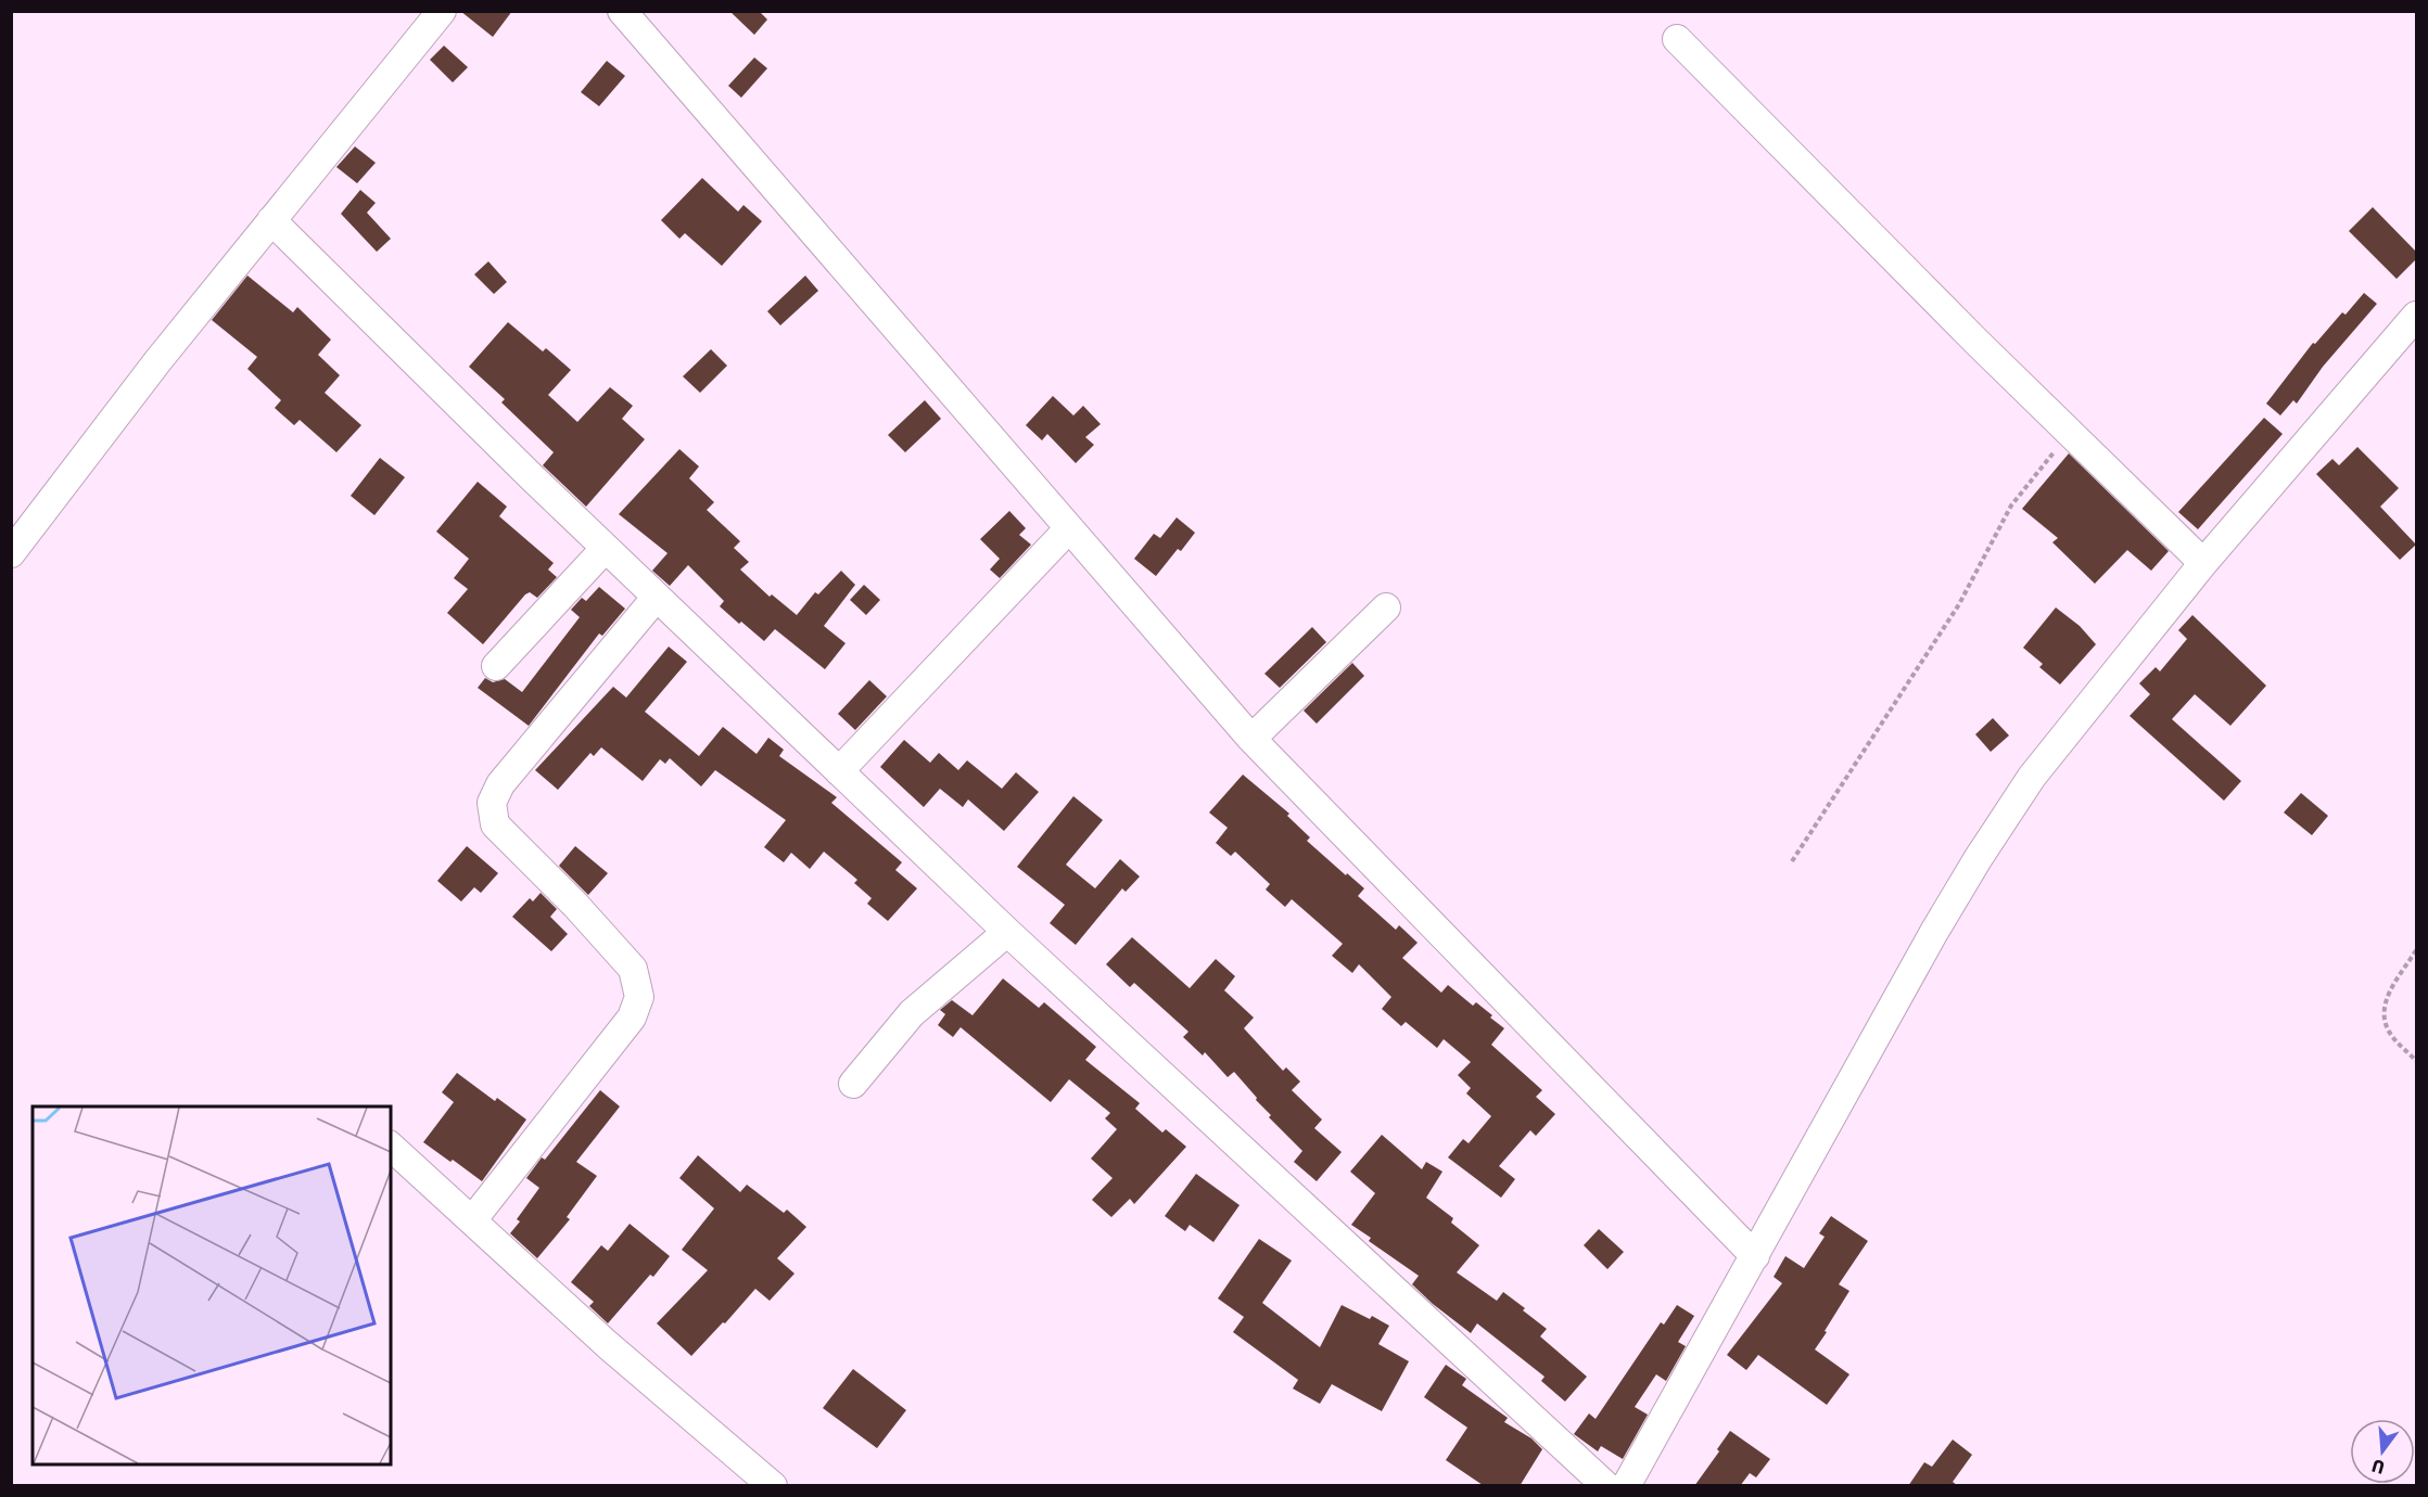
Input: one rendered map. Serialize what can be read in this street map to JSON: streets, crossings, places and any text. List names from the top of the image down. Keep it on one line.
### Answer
{"north":"bottom"}
